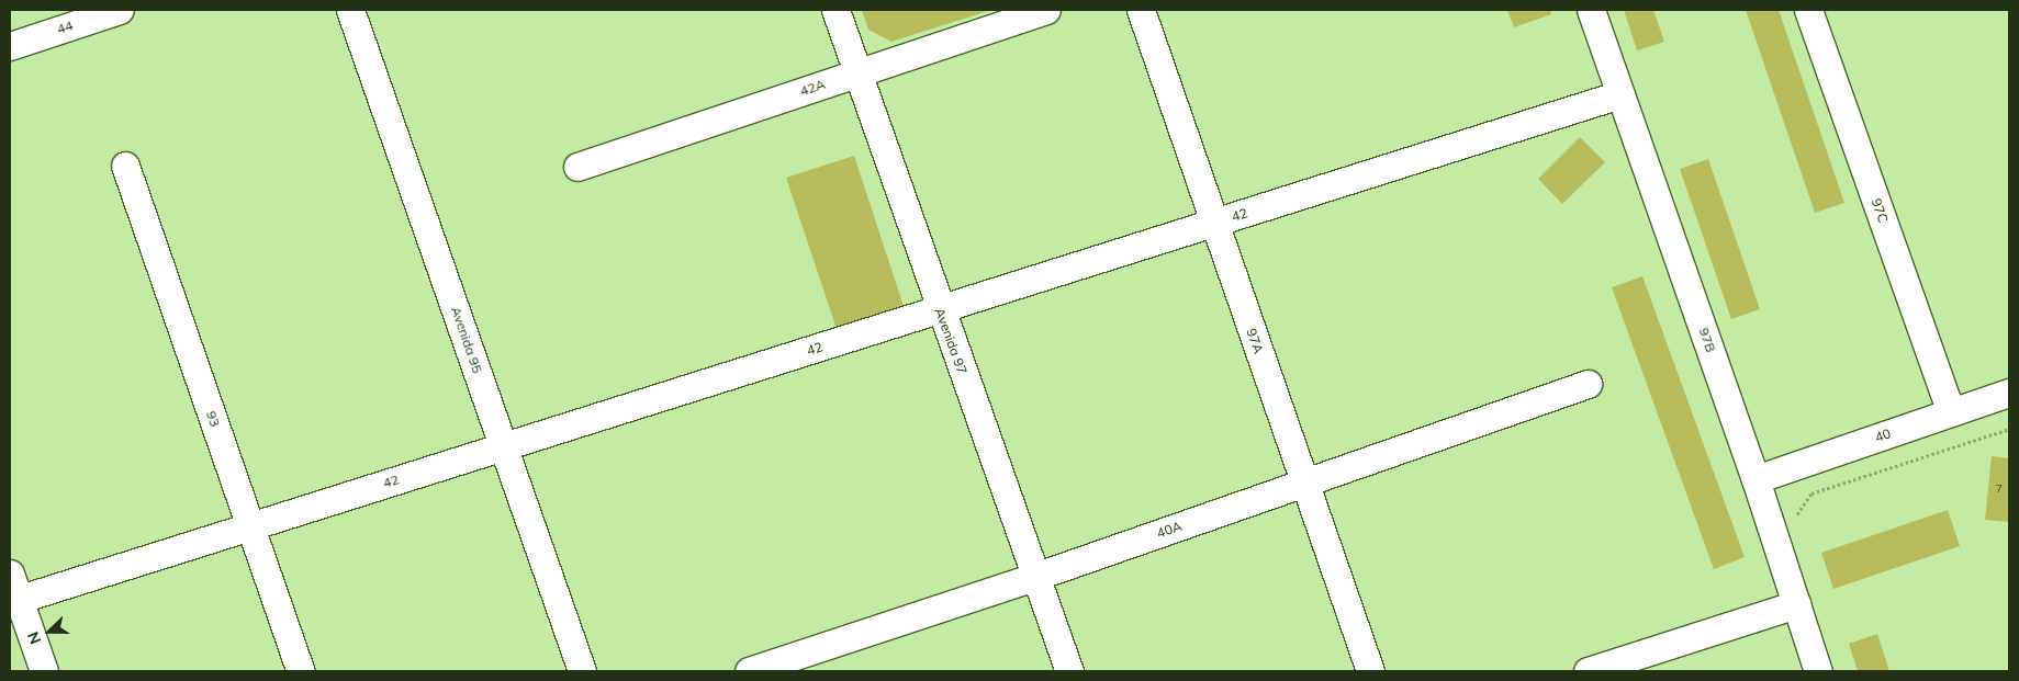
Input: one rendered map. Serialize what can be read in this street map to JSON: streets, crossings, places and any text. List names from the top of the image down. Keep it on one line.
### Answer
{"streets":{"street":["44","42A","97C","42","Avenida 95","97B","Avenida 97","97A","93","40","40A"]},"crossings":[["42A","Avenida 97"],["97C","40"],["42","Avenida 95"],["42","97B"],["42","Avenida 97"],["42","97A"],["42","93"],["97B","40"],["Avenida 97","40A"],["97A","40A"]],"house_numbers":["7"],"north":"left"}
